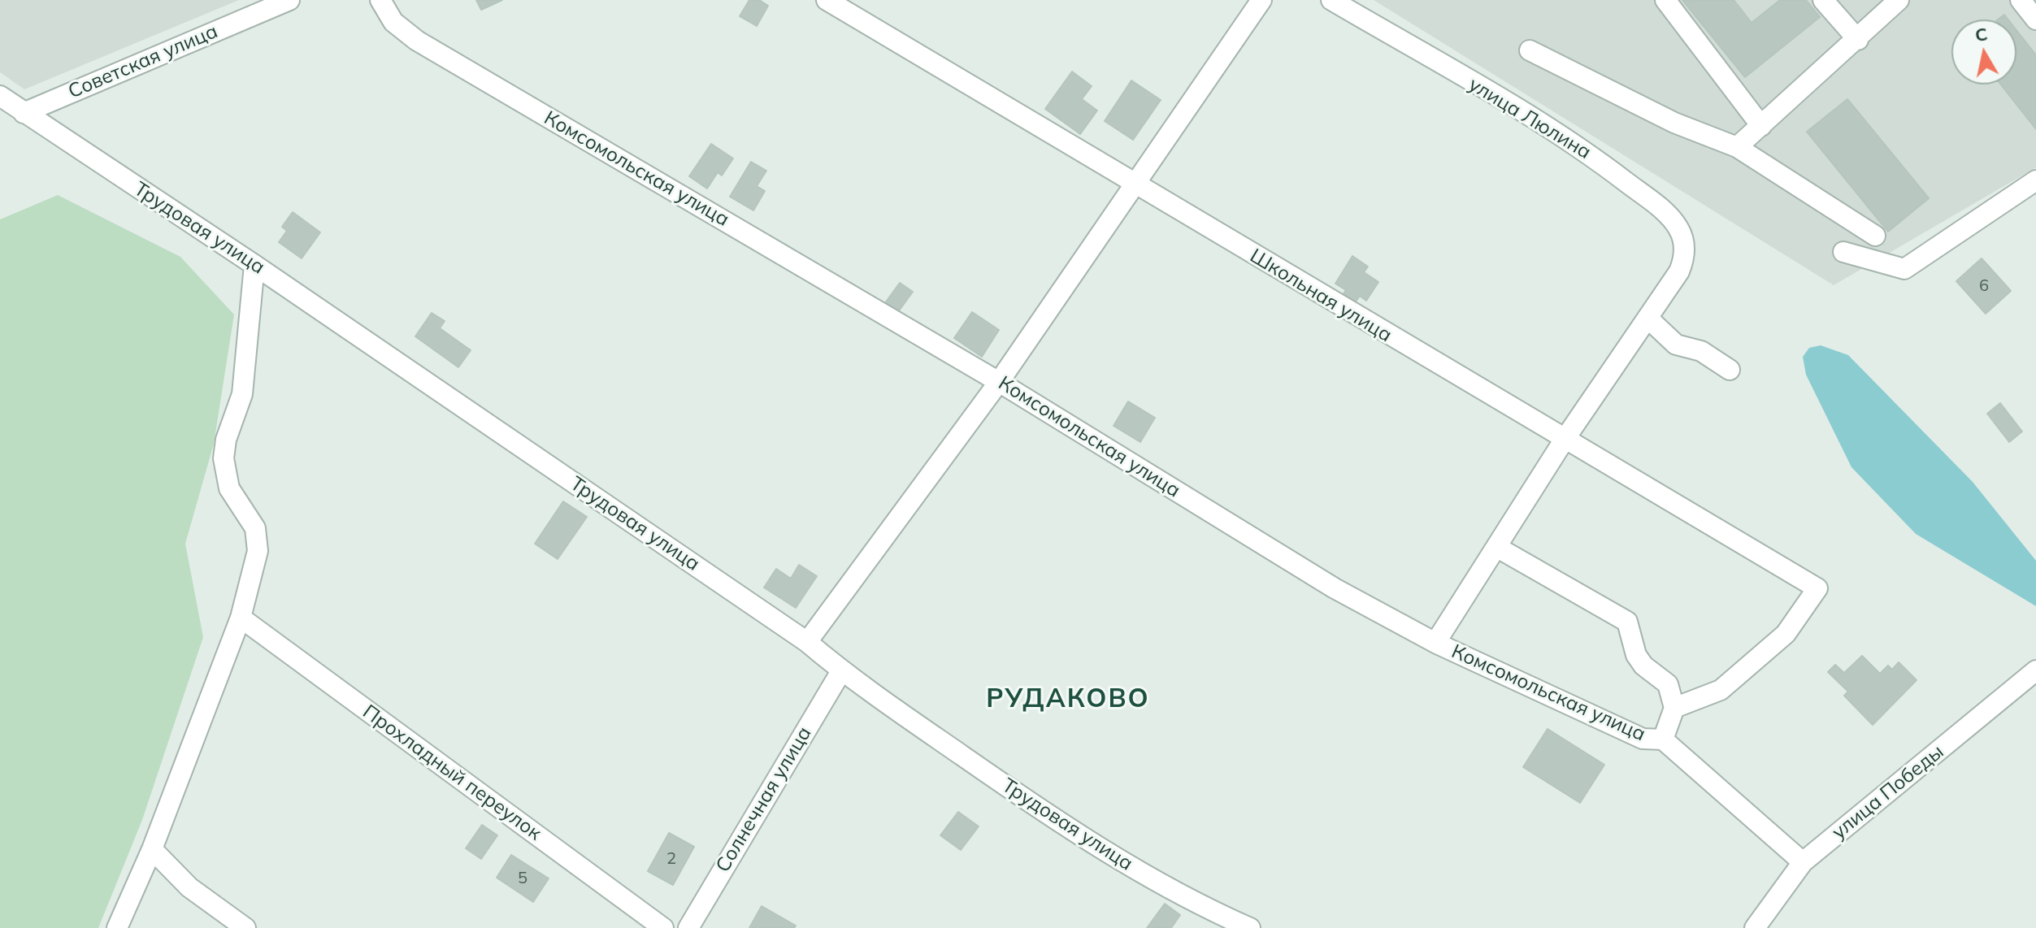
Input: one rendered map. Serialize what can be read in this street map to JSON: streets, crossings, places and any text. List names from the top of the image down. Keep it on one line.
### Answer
{"streets":{"street":["Советская улица","улица Люлина","Комсомольская улица","Трудовая улица","Школьная улица","Прохладный переулок","улица Победы","Солнечная улица"]},"crossings":[["Советская улица","Трудовая улица"],["Комсомольская улица","улица Победы"],["Трудовая улица","Солнечная улица"]],"districts":["РУДАКОВО"],"house_numbers":["6","2","5"],"north":"top"}
